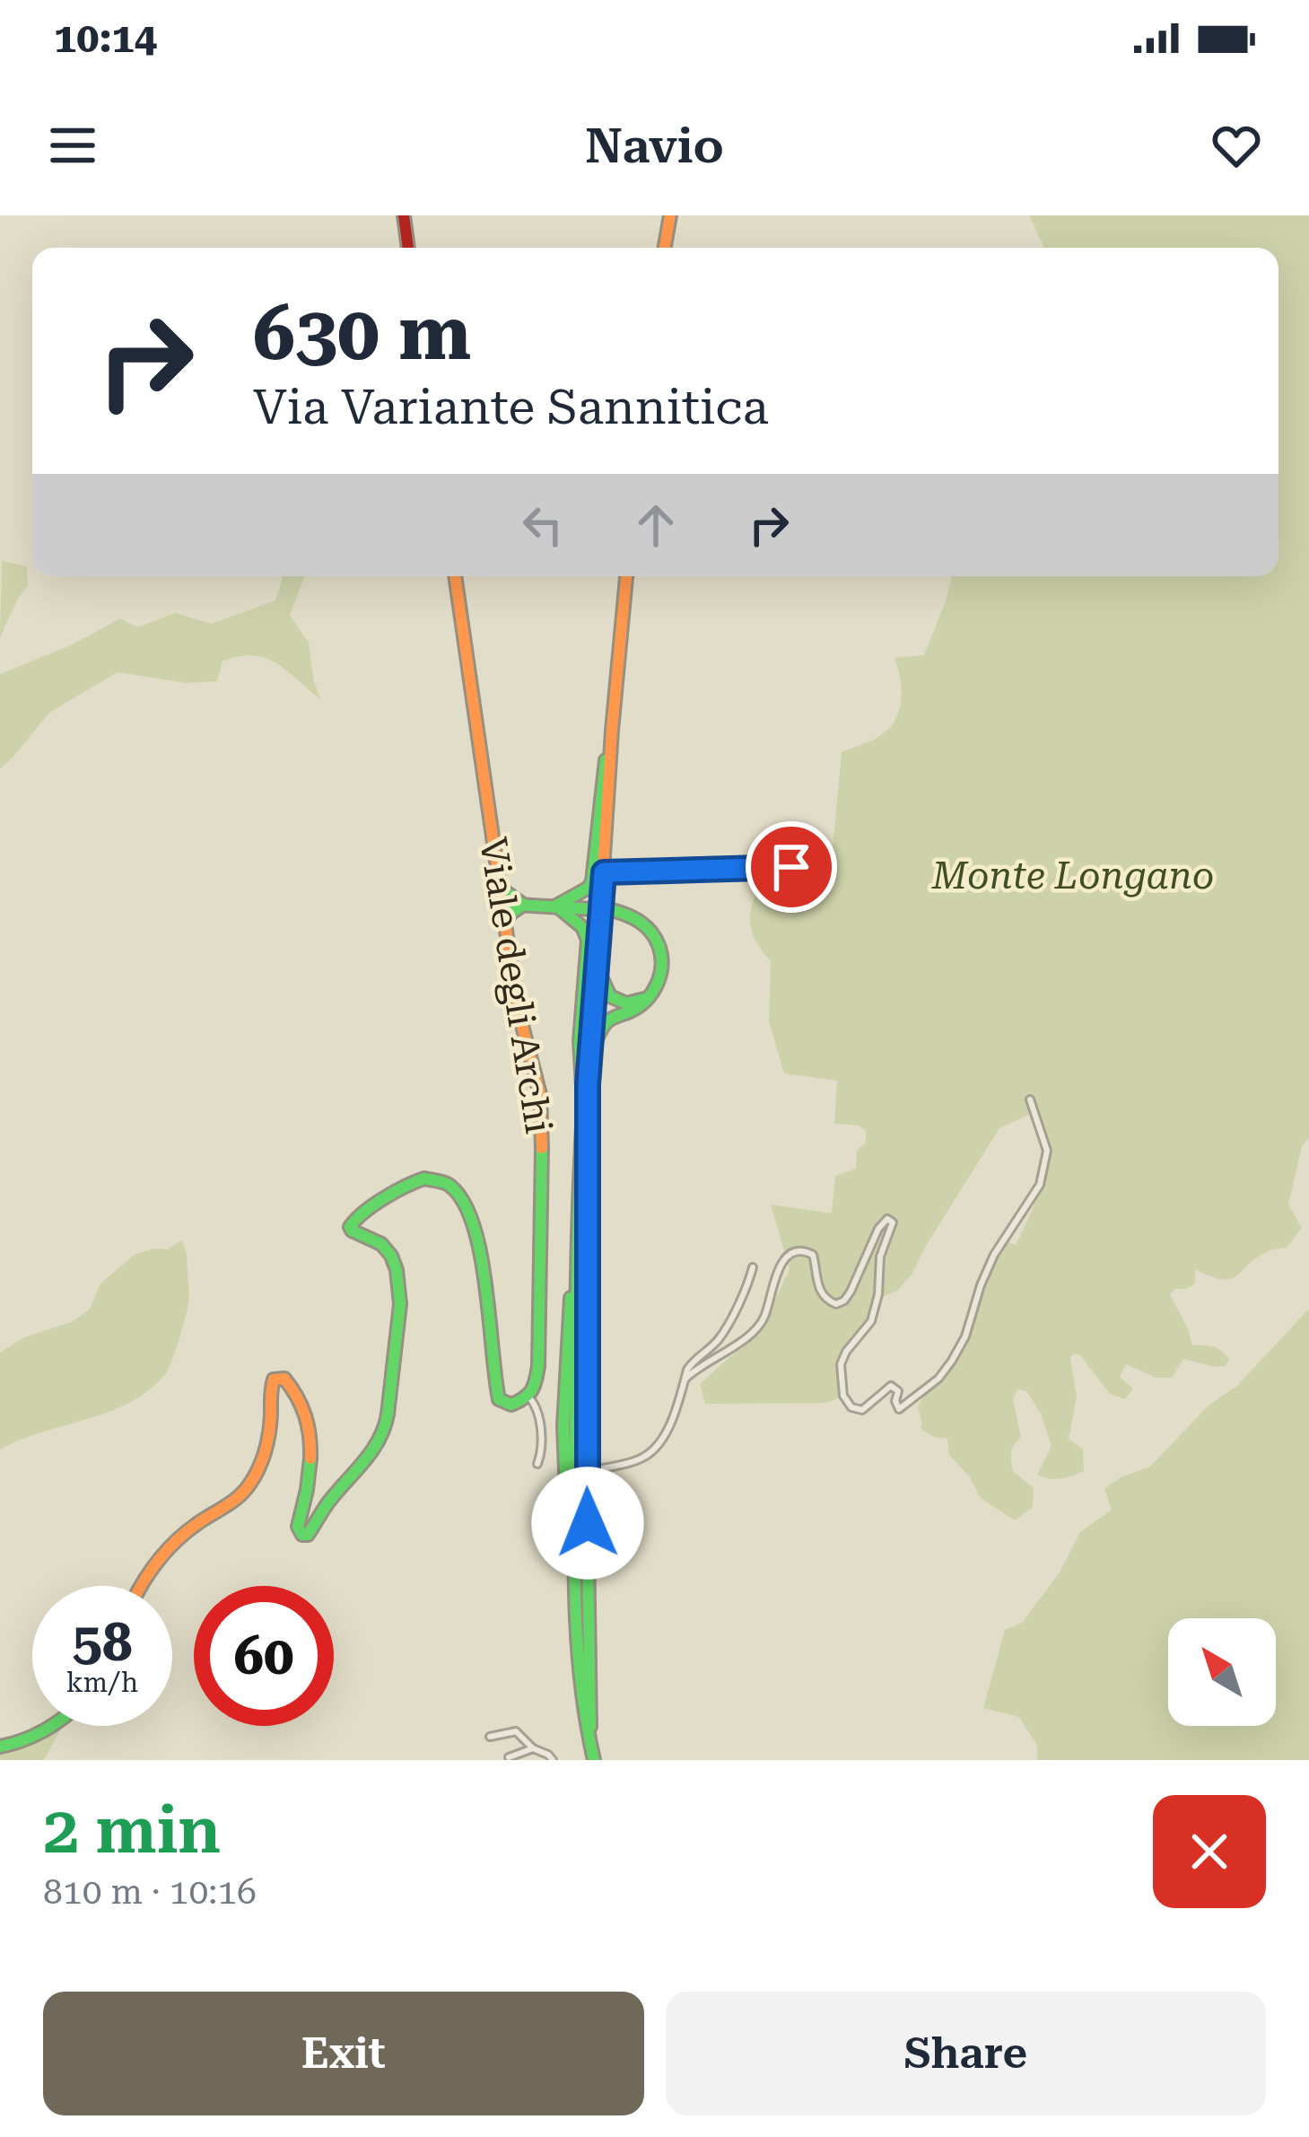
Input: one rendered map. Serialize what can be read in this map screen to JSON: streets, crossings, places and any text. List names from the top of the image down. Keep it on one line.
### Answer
{"streets":{"main road":["Viale degli Archi"]},"parks":["Monte Longano"],"north":"top left","page":{"status":"10:14","header":"Navio","turn":["630 m","Via Variante Sannitica"],"speed":"58 km/h","limit":"60","heading":["2 min","810 m · 10:16"],"buttons":["Exit","Share"]}}
